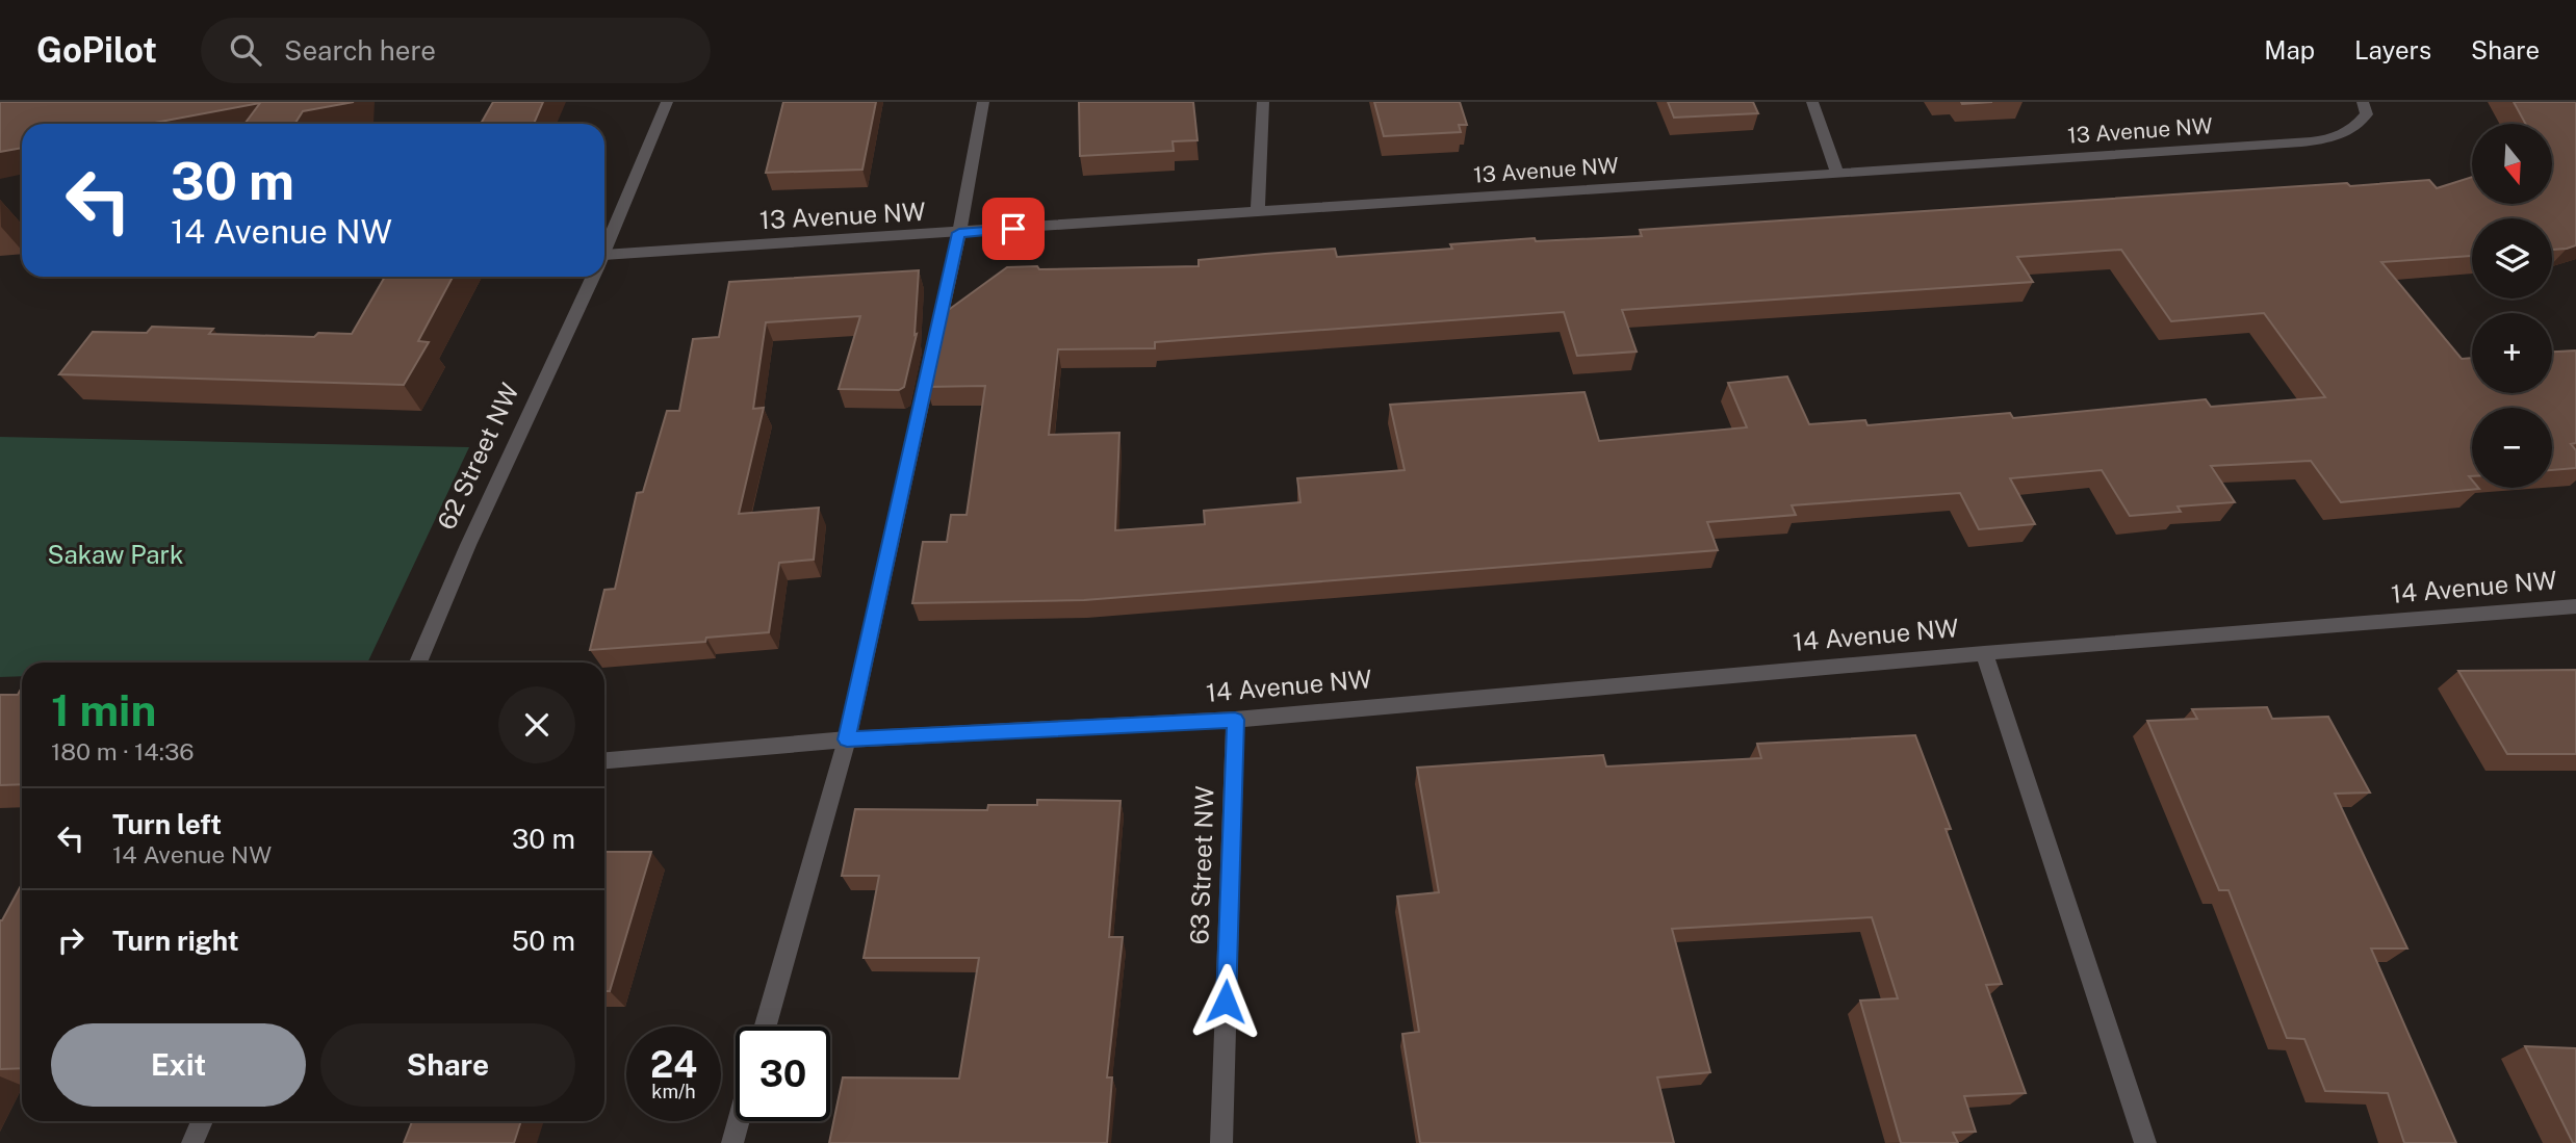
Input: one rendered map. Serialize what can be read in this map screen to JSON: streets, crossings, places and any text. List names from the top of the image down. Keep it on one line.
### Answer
{"streets":{"street":["13 Avenue NW","62 Street NW","14 Avenue NW","63 Street NW"]},"crossings":[["14 Avenue NW","63 Street NW"]],"parks":["Sakaw Park"],"north":"bottom","page":{"header":"GoPilot","search":"Search here","nav":["Map","Layers","Share"],"map_buttons":["+","−"],"turn":["30 m","14 Avenue NW"],"heading":["1 min","180 m · 14:36"],"list":[{"name":"Turn left","note":"14 Avenue NW","value":"30 m"},{"name":"Turn right","value":"50 m"}],"buttons":["Exit","Share"],"speed":"24 km/h","limit":"30"}}
